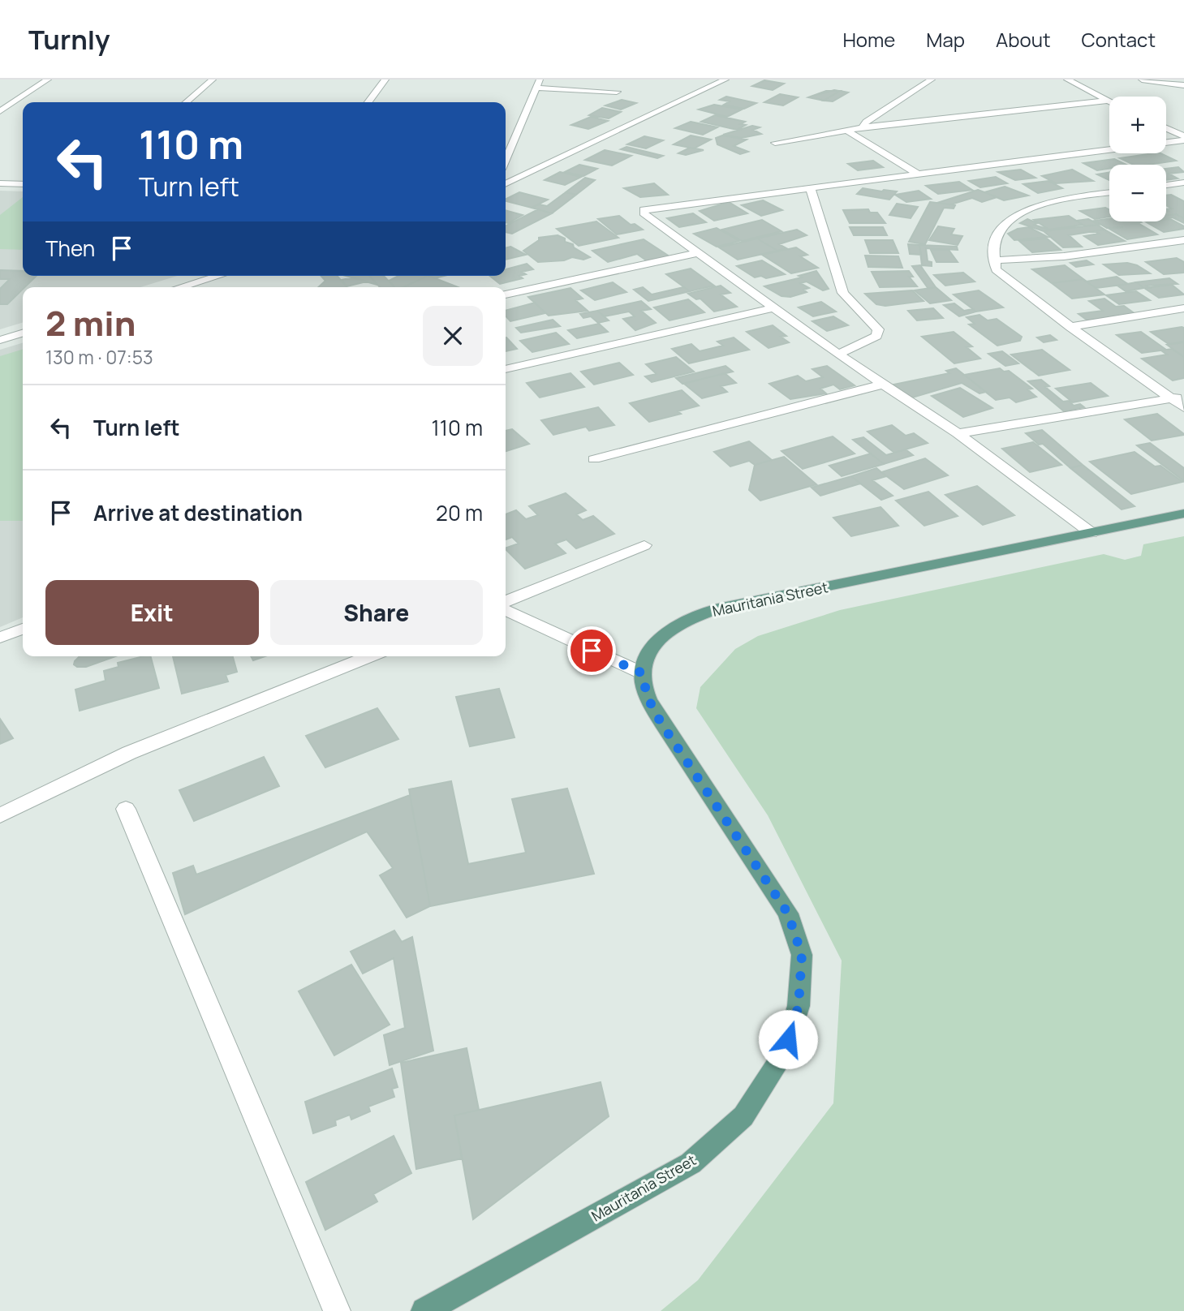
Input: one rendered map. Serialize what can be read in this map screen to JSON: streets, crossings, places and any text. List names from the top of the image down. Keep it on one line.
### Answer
{"streets":{"main road":["Mauritania Street"]},"page":{"header":"Turnly","nav":["Home","Map","About","Contact"],"map_buttons":["+","−"],"turn":["110 m","Turn left"],"then":"Then","heading":["2 min","130 m · 07:53"],"list":[{"name":"Turn left","value":"110 m"},{"name":"Arrive at destination","value":"20 m"}],"buttons":["Exit","Share"]}}
